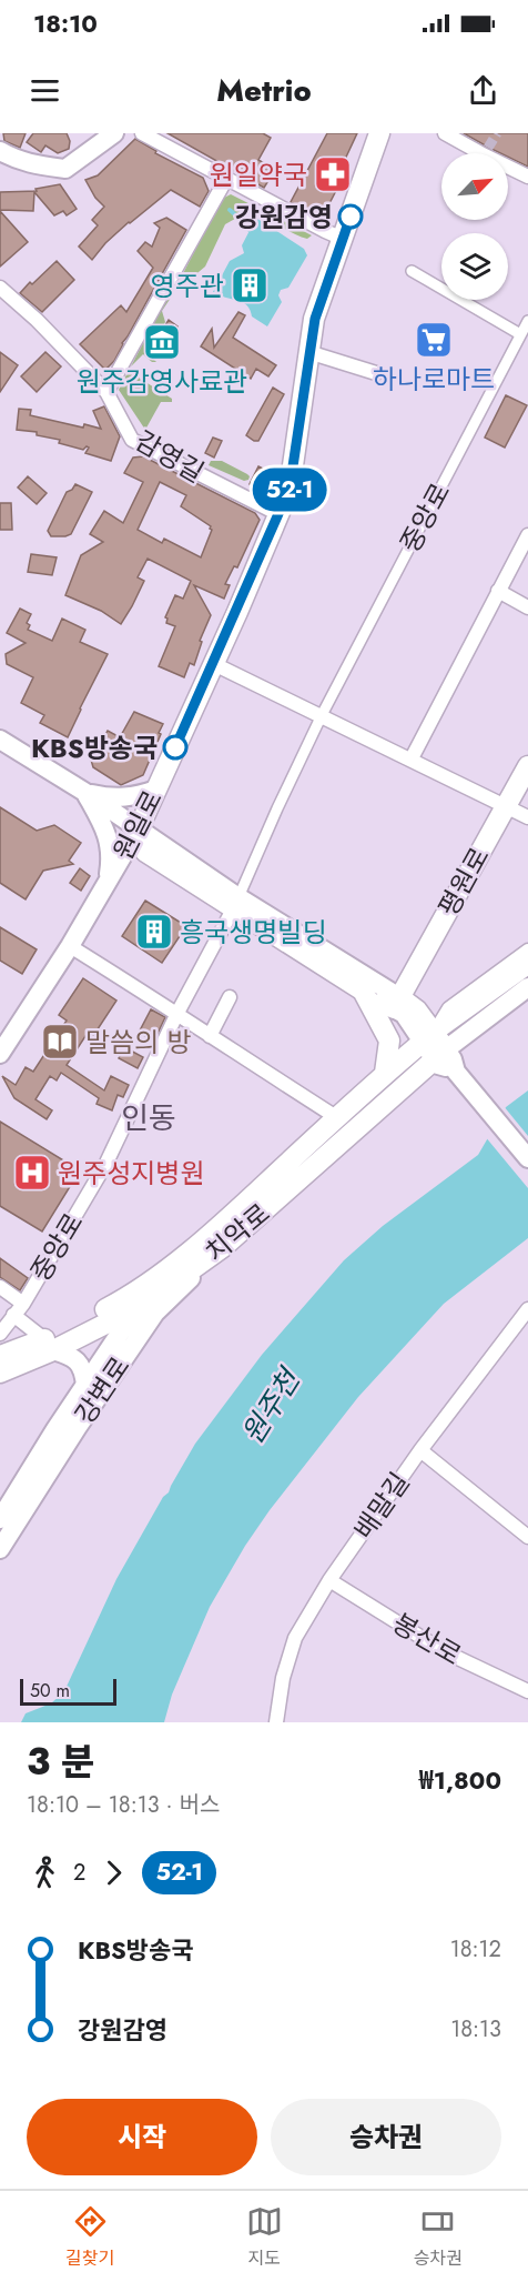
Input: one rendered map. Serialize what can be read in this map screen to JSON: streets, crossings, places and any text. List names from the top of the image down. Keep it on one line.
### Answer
{"streets":{"main road":["원일로","평원로","치악로","강변로"],"street":["감영길","중앙로","배말길","봉산로"]},"crossings":[["감영길","원일로"],["치악로","강변로"],["배말길","봉산로"]],"districts":["인동"],"water":["원주천"],"places":{"pharmacy":["원일약국"],"other":["강원감영","KBS방송국"],"building":["영주관","흥국생명빌딩"],"supermarket":["하나로마트"],"museum":["원주감영사료관"],"library":["말씀의 방"],"hospital":["원주성지병원"]},"lines":["bus line 52-1"],"scale_bar":"50 m","north":"top right","page":{"status":"18:10","header":"Metrio","on_map":"52-1","scale":"50 m","heading":["3 분","18:10 – 18:13 · 버스","₩1,800"],"legs":["2","52-1"],"list":[{"name":"KBS방송국","value":"18:12"},{"name":"강원감영","value":"18:13"}],"buttons":["시작","승차권"],"tabs":["길찾기","지도","승차권"]}}
